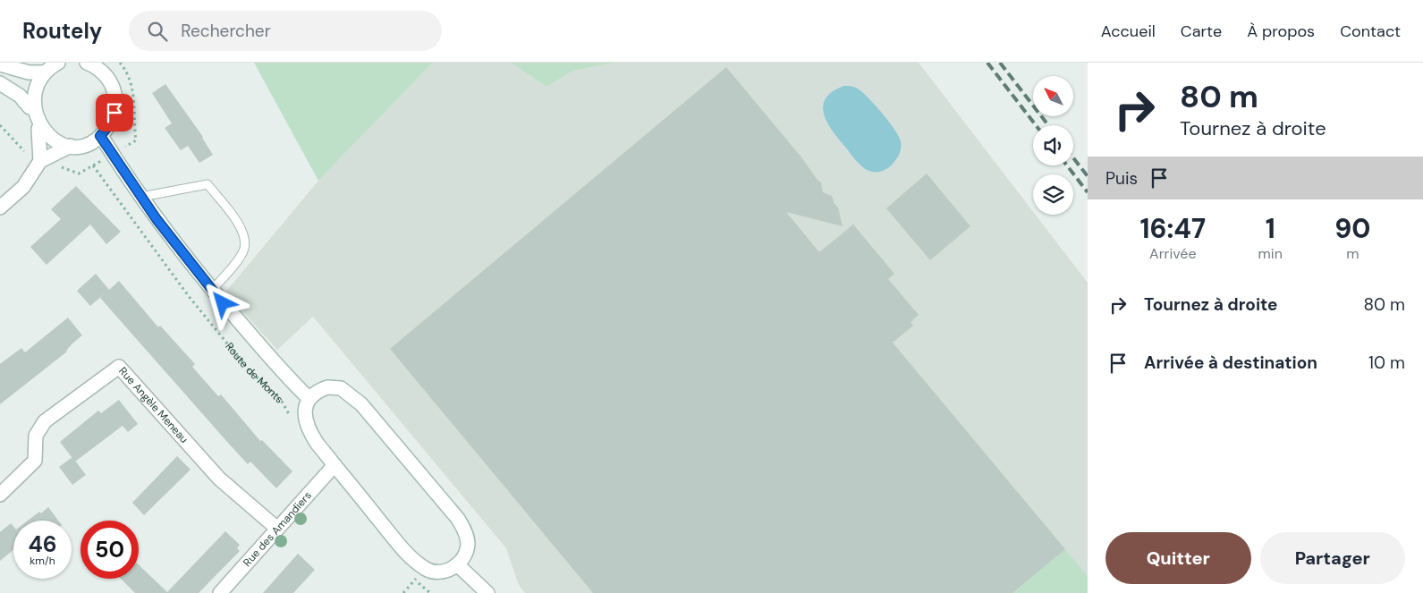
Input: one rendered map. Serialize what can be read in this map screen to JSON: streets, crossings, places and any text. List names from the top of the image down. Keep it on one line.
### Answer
{"streets":{"main road":["Route de Monts","Rue Angèle Meneau","Rue des Amandiers"]},"crossings":[["Rue Angèle Meneau","Rue des Amandiers"]],"north":"top left","page":{"header":"Routely","search":"Rechercher","nav":["Accueil","Carte","À propos","Contact"],"turn":["80 m","Tournez à droite"],"then":"Puis","eta":["16:47","Arrivée","1","min","90","m"],"list":[{"name":"Tournez à droite","value":"80 m"},{"name":"Arrivée à destination","value":"10 m"}],"speed":"46 km/h","limit":"50","buttons":["Quitter","Partager"]}}
